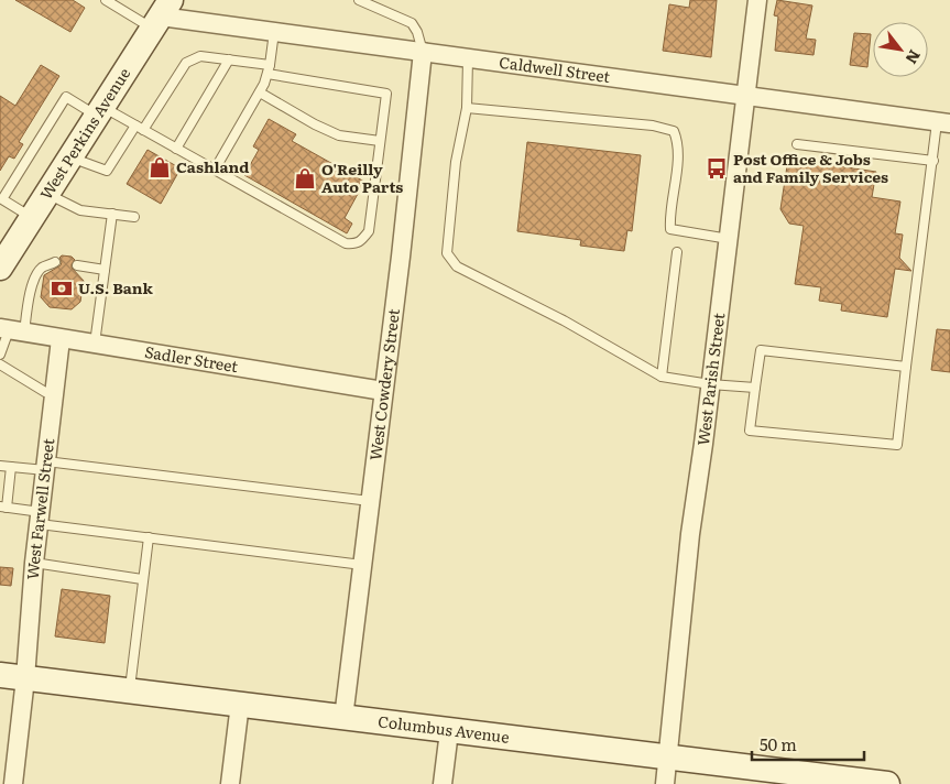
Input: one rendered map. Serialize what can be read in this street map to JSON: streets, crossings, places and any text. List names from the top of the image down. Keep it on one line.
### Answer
{"streets":{"main road":["West Perkins Avenue","Columbus Avenue"],"street":["Caldwell Street","Sadler Street","West Parish Street","West Cowdery Street","West Farwell Street"]},"crossings":[["Caldwell Street","West Perkins Avenue"],["Caldwell Street","West Parish Street"],["Caldwell Street","West Cowdery Street"],["Sadler Street","West Cowdery Street"],["Sadler Street","West Farwell Street"],["West Parish Street","Columbus Avenue"],["West Cowdery Street","Columbus Avenue"],["West Farwell Street","Columbus Avenue"]],"places":{"shop":["Cashland","O'Reilly Auto Parts"],"bus stop":["Post Office & Jobs and Family Services"],"bank":["U.S. Bank"]},"scale_bar":"50 m","north":"bottom right"}
